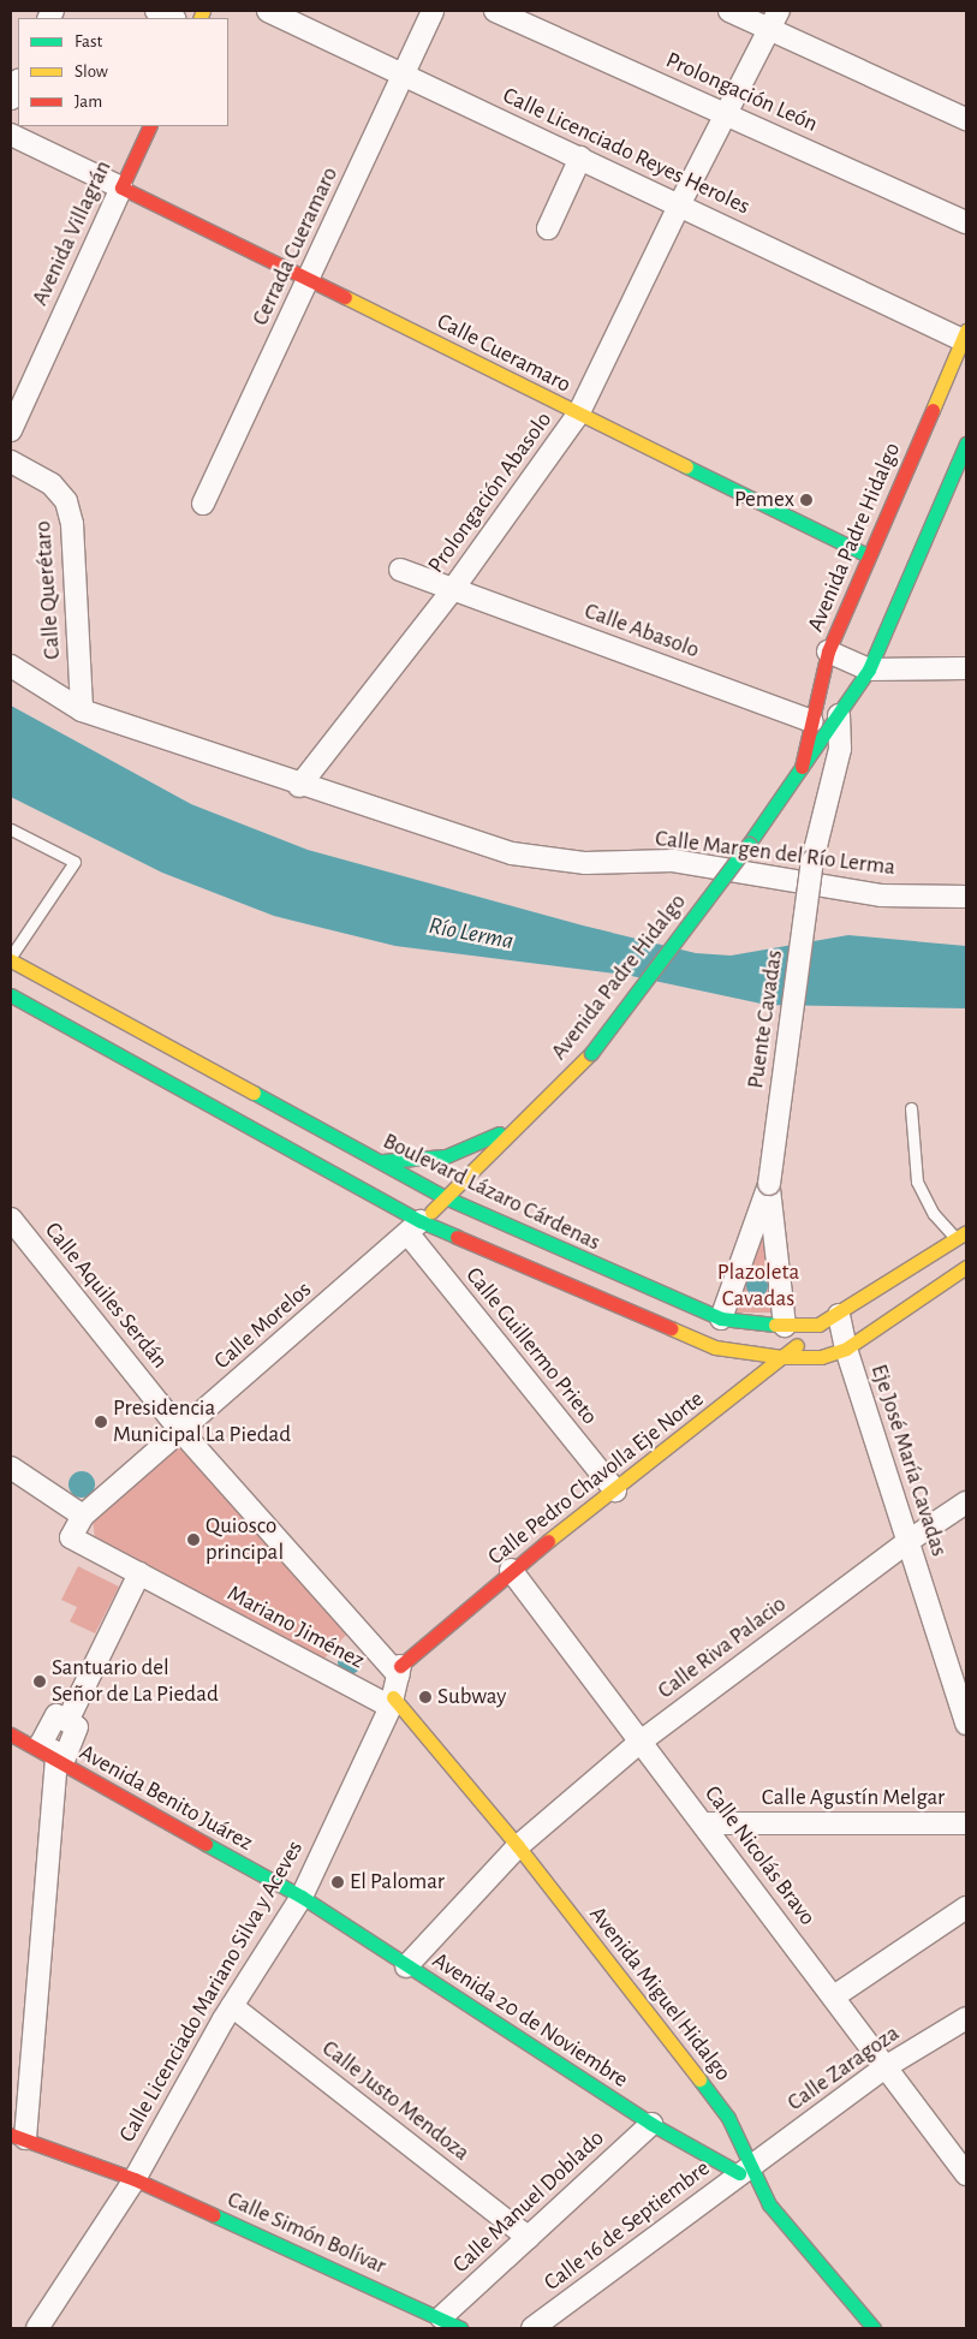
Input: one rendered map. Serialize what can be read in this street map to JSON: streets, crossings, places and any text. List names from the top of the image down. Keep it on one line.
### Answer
{"streets":{"main road":["Avenida Villagrán","Calle Cueramaro","Avenida Padre Hidalgo","Boulevard Lázaro Cárdenas","Calle Pedro Chavolla Eje Norte","Avenida Benito Juárez","Avenida Miguel Hidalgo","Avenida 20 de Noviembre","Calle Simón Bolívar"],"street":["Prolongación León","Calle Licenciado Reyes Heroles","Cerrada Cueramaro","Prolongación Abasolo","Calle Querétaro","Calle Abasolo","Calle Margen del Río Lerma","Puente Cavadas","Calle Aquiles Serdán","Calle Morelos","Calle Guillermo Prieto","Eje José María Cavadas","Mariano Jiménez","Calle Riva Palacio","Calle Agustín Melgar","Calle Nicolás Bravo","Calle Licenciado Mariano Silva y Aceves","Calle Zaragoza","Calle Justo Mendoza","Calle Manuel Doblado","Calle 16 de Septiembre"]},"crossings":[["Prolongación León","Prolongación Abasolo"],["Calle Licenciado Reyes Heroles","Cerrada Cueramaro"],["Calle Licenciado Reyes Heroles","Prolongación Abasolo"],["Calle Licenciado Reyes Heroles","Avenida Padre Hidalgo"],["Avenida Villagrán","Calle Cueramaro"],["Cerrada Cueramaro","Calle Cueramaro"],["Calle Cueramaro","Prolongación Abasolo"],["Calle Cueramaro","Avenida Padre Hidalgo"],["Prolongación Abasolo","Calle Querétaro"],["Prolongación Abasolo","Calle Abasolo"],["Prolongación Abasolo","Calle Margen del Río Lerma"],["Avenida Padre Hidalgo","Calle Abasolo"],["Avenida Padre Hidalgo","Puente Cavadas"],["Avenida Padre Hidalgo","Boulevard Lázaro Cárdenas"],["Avenida Padre Hidalgo","Calle Morelos"],["Avenida Padre Hidalgo","Calle Guillermo Prieto"],["Calle Querétaro","Calle Margen del Río Lerma"],["Boulevard Lázaro Cárdenas","Eje José María Cavadas"],["Boulevard Lázaro Cárdenas","Calle Pedro Chavolla Eje Norte"],["Calle Aquiles Serdán","Calle Morelos"],["Calle Aquiles Serdán","Calle Pedro Chavolla Eje Norte"],["Calle Aquiles Serdán","Calle Licenciado Mariano Silva y Aceves"],["Calle Morelos","Calle Guillermo Prieto"],["Calle Morelos","Mariano Jiménez"],["Calle Guillermo Prieto","Calle Pedro Chavolla Eje Norte"],["Eje José María Cavadas","Calle Riva Palacio"],["Calle Pedro Chavolla Eje Norte","Calle Nicolás Bravo"],["Calle Pedro Chavolla Eje Norte","Calle Licenciado Mariano Silva y Aceves"],["Mariano Jiménez","Calle Licenciado Mariano Silva y Aceves"],["Mariano Jiménez","Avenida Miguel Hidalgo"],["Calle Riva Palacio","Calle Nicolás Bravo"],["Calle Riva Palacio","Avenida Miguel Hidalgo"],["Calle Riva Palacio","Avenida 20 de Noviembre"],["Avenida Benito Juárez","Calle Licenciado Mariano Silva y Aceves"],["Avenida Benito Juárez","Avenida 20 de Noviembre"],["Calle Agustín Melgar","Calle Nicolás Bravo"],["Calle Nicolás Bravo","Calle Zaragoza"],["Calle Licenciado Mariano Silva y Aceves","Avenida Miguel Hidalgo"],["Calle Licenciado Mariano Silva y Aceves","Avenida 20 de Noviembre"],["Calle Licenciado Mariano Silva y Aceves","Calle Justo Mendoza"],["Calle Licenciado Mariano Silva y Aceves","Calle Simón Bolívar"],["Avenida Miguel Hidalgo","Avenida 20 de Noviembre"],["Avenida Miguel Hidalgo","Calle Zaragoza"],["Avenida Miguel Hidalgo","Calle 16 de Septiembre"],["Avenida 20 de Noviembre","Calle Zaragoza"],["Avenida 20 de Noviembre","Calle Manuel Doblado"],["Avenida 20 de Noviembre","Calle 16 de Septiembre"],["Calle Zaragoza","Calle 16 de Septiembre"],["Calle Justo Mendoza","Calle Manuel Doblado"],["Calle Manuel Doblado","Calle Simón Bolívar"]],"water":["Río Lerma"],"parks":["Plazoleta Cavadas"],"places":["Pemex","Presidencia Municipal La Piedad","Quiosco principal","Santuario del Señor de La Piedad","Subway","El Palomar"],"legend":["Fast","Slow","Jam"]}
